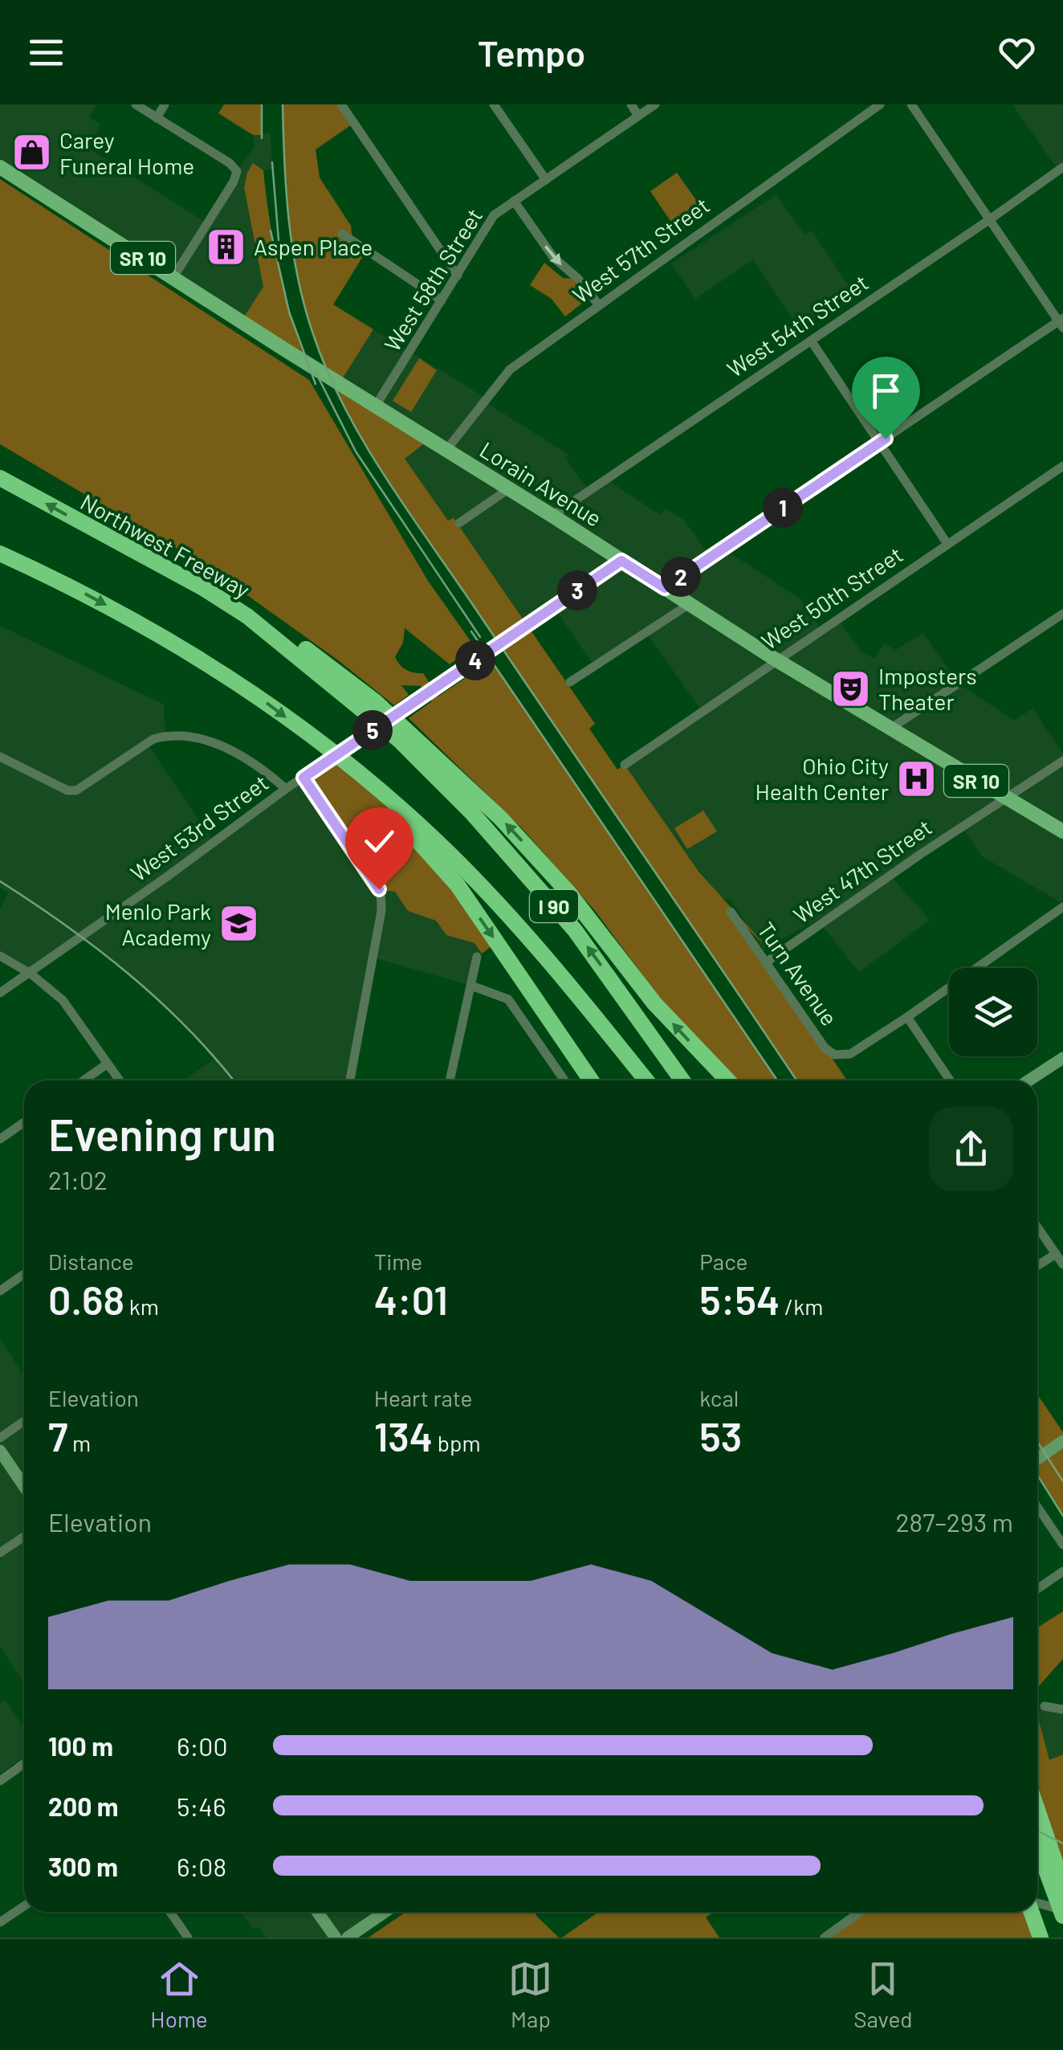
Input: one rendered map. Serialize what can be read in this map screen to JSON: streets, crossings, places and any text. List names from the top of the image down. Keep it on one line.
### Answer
{"streets":{"highway":["Northwest Freeway","I 90"],"main road":["SR 10","Lorain Avenue"],"street":["West 57th Street","West 58th Street","West 54th Street","West 50th Street","West 53rd Street","West 47th Street","Turn Avenue"]},"crossings":[["West 57th Street","Lorain Avenue"],["West 58th Street","Lorain Avenue"],["West 54th Street","Lorain Avenue"],["Lorain Avenue","West 50th Street"],["Lorain Avenue","West 53rd Street"],["Lorain Avenue","West 47th Street"],["West 47th Street","Turn Avenue"]],"places":{"shop":["Carey Funeral Home"],"building":["Aspen Place"],"theatre":["Imposters Theater"],"hospital":["Ohio City Health Center"],"school or university":["Menlo Park Academy"]},"page":{"header":"Tempo","pins":["1","2","3","4","5"],"heading":["Evening run","21:02"],"stats":[["Distance","0.68 km"],["Time","4:01"],["Pace","5:54 /km"],["Elevation","7 m"],["Heart rate","134 bpm"],["kcal","53"]],"chart":["Elevation","287–293 m"],"list":[{"name":"100 m","note":"6:00"},{"name":"200 m","note":"5:46"},{"name":"300 m","note":"6:08"}],"tabs":["Home","Map","Saved"]}}
